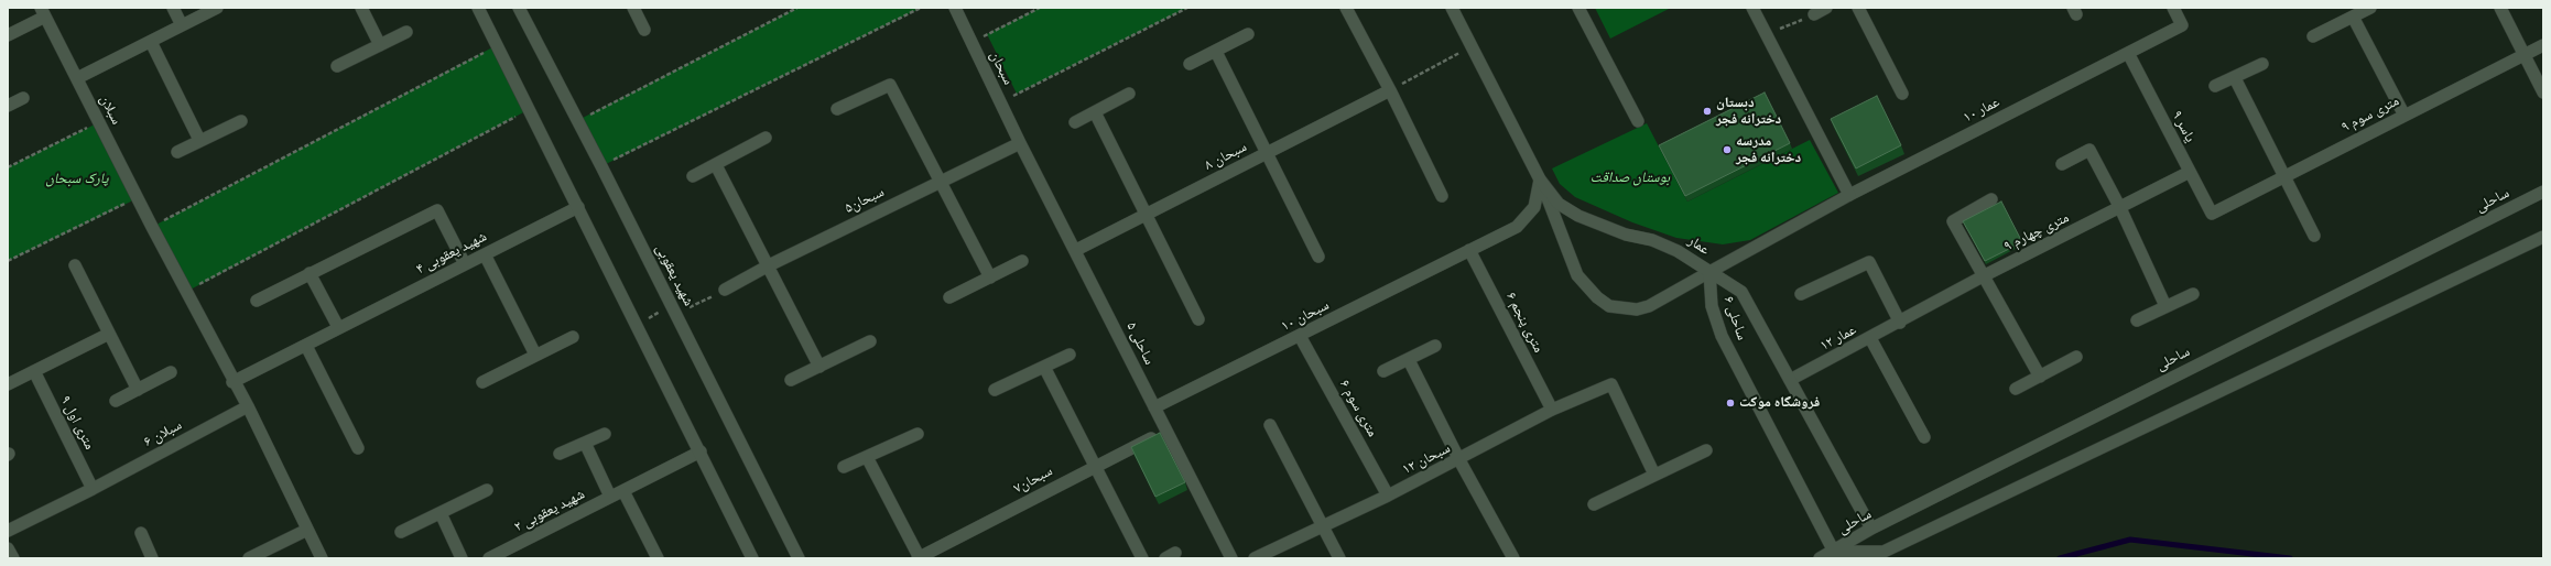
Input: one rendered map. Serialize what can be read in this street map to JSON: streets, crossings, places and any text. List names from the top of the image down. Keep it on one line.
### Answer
{"streets":{"street":["سبحان","سبلان","عمار ۱۰","۹ متری سوم","یاسر ۹","سبحان ۸","سبحان۵","ساحلی","۹ متری چهارم","عمار","شهید یعقوبی ۴","شهید یعقوبی","سبحان ۱۰","ساحلی ۶","۶ متری پنجم","عمار ۱۲","ساحلی ۵","۶ متری سوم","۹ متری اول","سبلان ۶","سبحان ۱۲","سبحان۷","شهید یعقوبی ۲"]},"crossings":[["سبحان","سبحان۵"],["سبحان","ساحلی ۵"],["سبلان","شهید یعقوبی ۴"],["سبلان","سبلان ۶"],["عمار ۱۰","یاسر ۹"],["عمار ۱۰","عمار"],["۹ متری سوم","یاسر ۹"],["یاسر ۹","۹ متری چهارم"],["سبحان ۸","ساحلی ۵"],["سبحان۵","ساحلی ۵"],["ساحلی","ساحلی ۶"],["۹ متری چهارم","عمار ۱۲"],["عمار","سبحان ۱۰"],["عمار","ساحلی ۶"],["سبحان ۱۰","۶ متری پنجم"],["سبحان ۱۰","ساحلی ۵"],["سبحان ۱۰","۶ متری سوم"],["ساحلی ۶","عمار ۱۲"],["۶ متری پنجم","سبحان ۱۲"],["ساحلی ۵","سبحان۷"],["۶ متری سوم","سبحان ۱۲"],["۹ متری اول","سبلان ۶"]],"parks":["بوستان صداقت","پارک سبحان"],"places":["دبستان دخترانه فجر","مدرسه دخترانه فجر","فروشگاه موکت"]}
